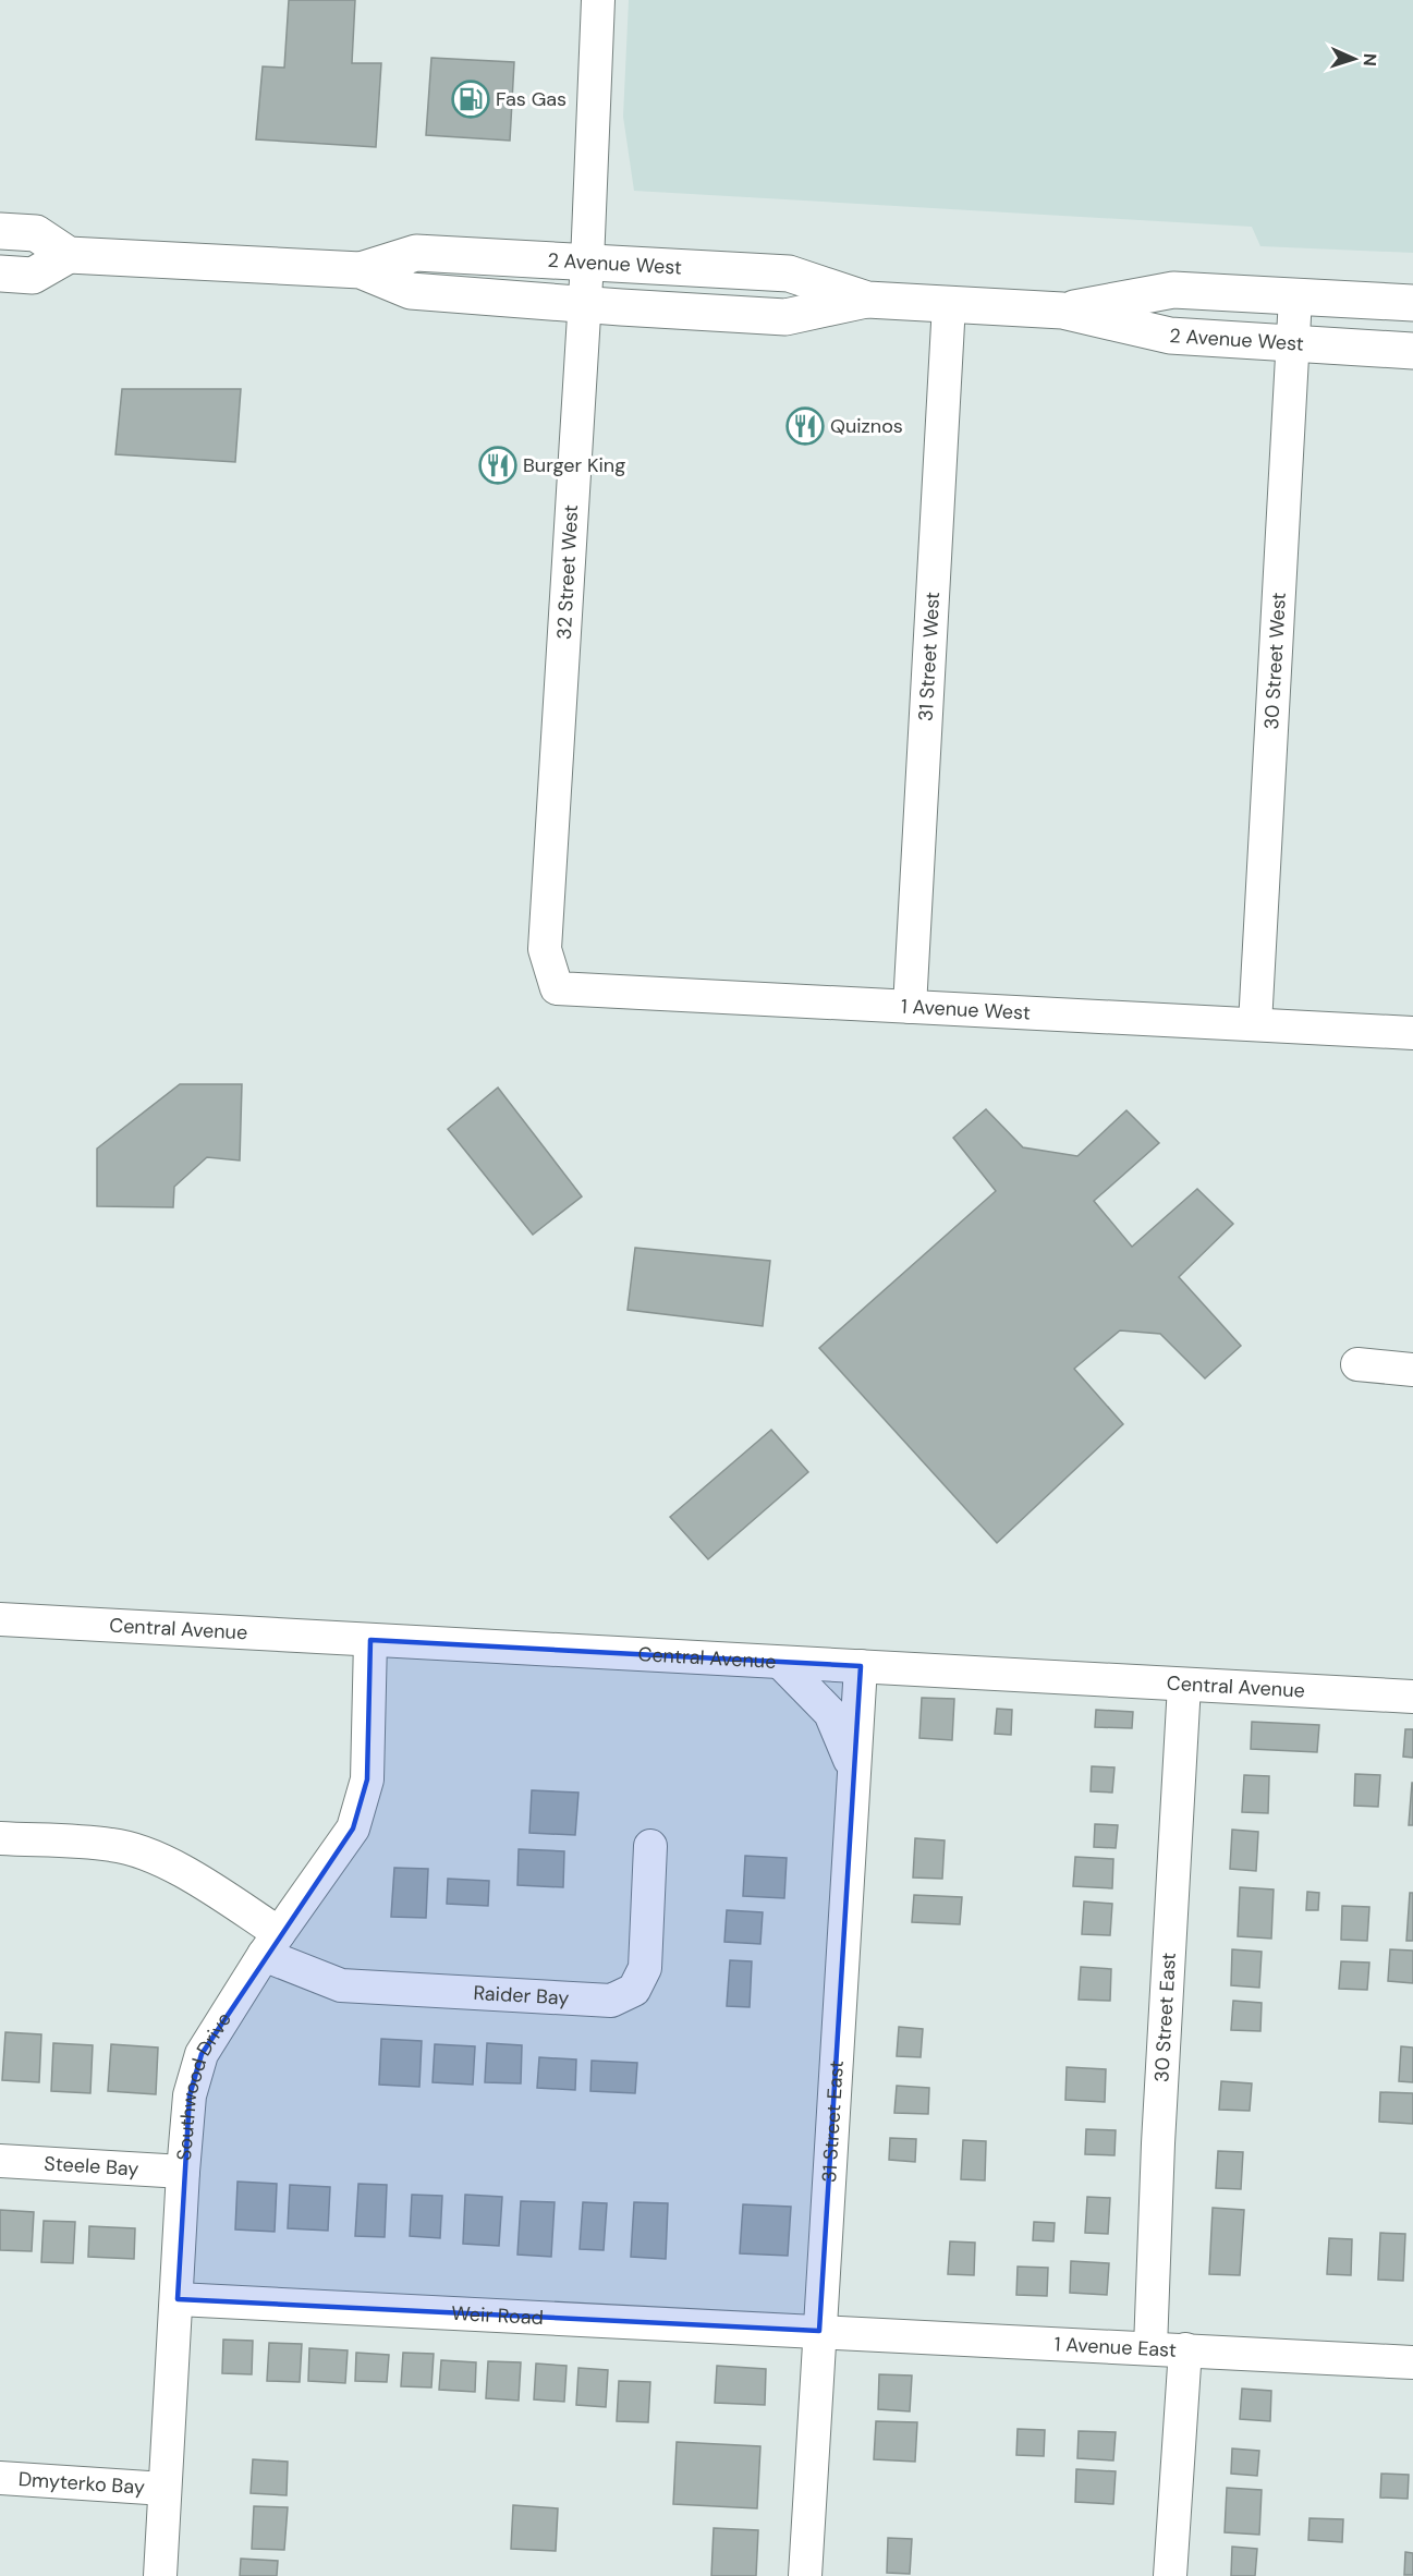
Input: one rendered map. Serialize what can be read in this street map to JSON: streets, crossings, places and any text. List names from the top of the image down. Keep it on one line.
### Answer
{"streets":{"highway":["2 Avenue West"],"street":["32 Street West","31 Street West","30 Street West","1 Avenue West","Central Avenue","Raider Bay","30 Street East","Southwood Drive","31 Street East","Steele Bay","Weir Road","1 Avenue East","Dmyterko Bay"]},"crossings":[["2 Avenue West","32 Street West"],["2 Avenue West","31 Street West"],["2 Avenue West","30 Street West"],["32 Street West","1 Avenue West"],["31 Street West","1 Avenue West"],["30 Street West","1 Avenue West"],["Central Avenue","30 Street East"],["Central Avenue","Southwood Drive"],["Central Avenue","31 Street East"],["Raider Bay","Southwood Drive"],["30 Street East","1 Avenue East"],["Southwood Drive","Steele Bay"],["Southwood Drive","Weir Road"],["Southwood Drive","Dmyterko Bay"],["31 Street East","Weir Road"],["31 Street East","1 Avenue East"],["Weir Road","1 Avenue East"]],"places":{"fuel station":["Fas Gas"],"restaurant":["Quiznos","Burger King"]},"north":"right"}
